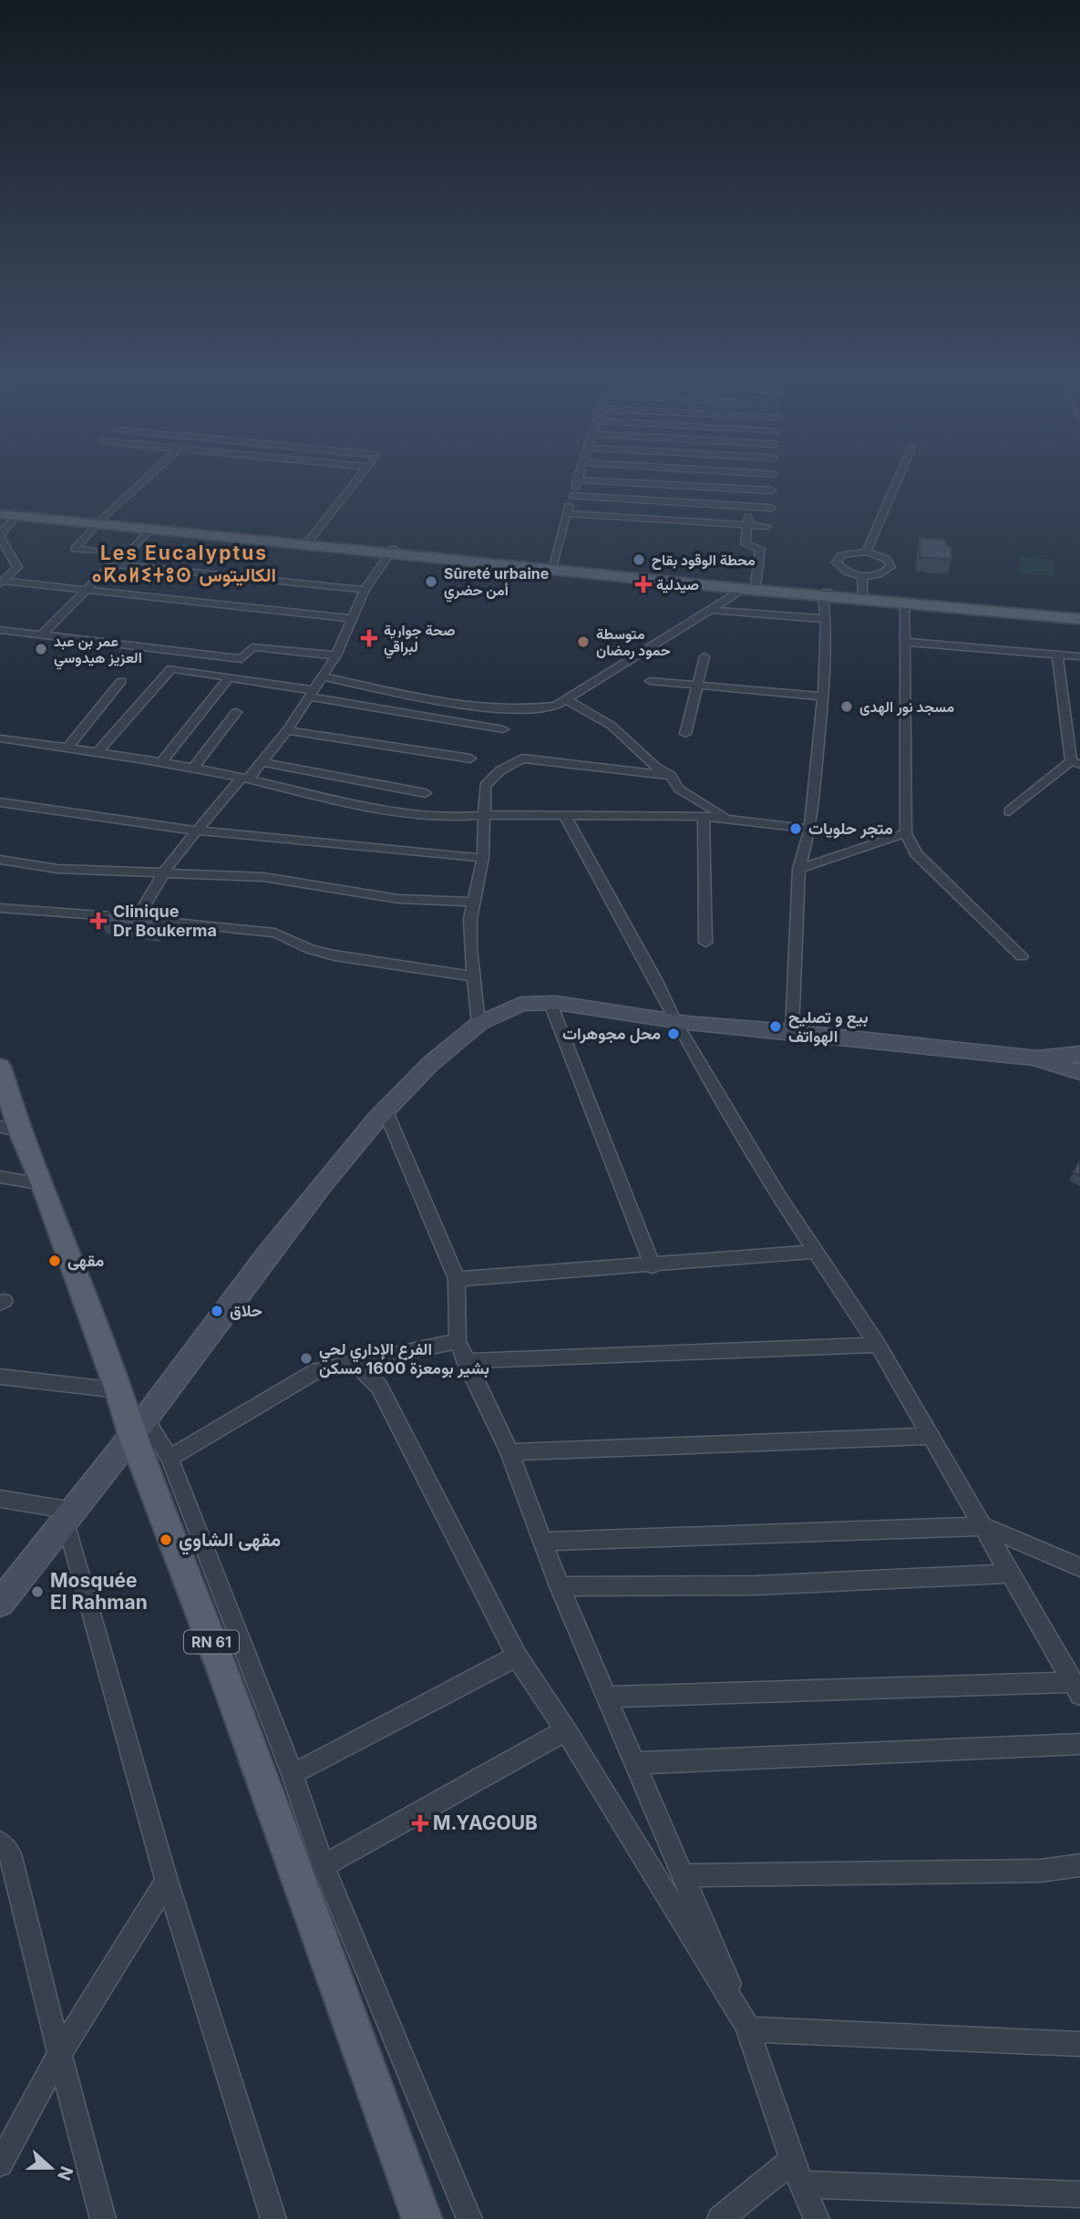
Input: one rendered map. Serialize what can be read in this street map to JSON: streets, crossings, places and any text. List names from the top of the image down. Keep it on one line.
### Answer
{"streets":{"main road":["RN 61"]},"districts":["Les Eucalyptus ⴰⴽⴰⵍⵉⵜⵓⵙ الكاليتوس"],"places":{"other":["محطة الوقود بقاح","Sûreté urbaine أمن حضري","متوسطة حمود رمضان","عمر بن عبد العزيز هيدوسي","مسجد نور الهدى","متجر حلويات","بيع و تصليح الهواتف","محل مجوهرات","مقهى","حلاق","الفرع الإداري لحي بشير بومعزة 1600 مسكن","مقهى الشاوي","Mosquée El Rahman"],"health":["صيدلية","صحة جوارية لبراقي","Clinique Dr Boukerma","M.YAGOUB"]},"north":"right"}
